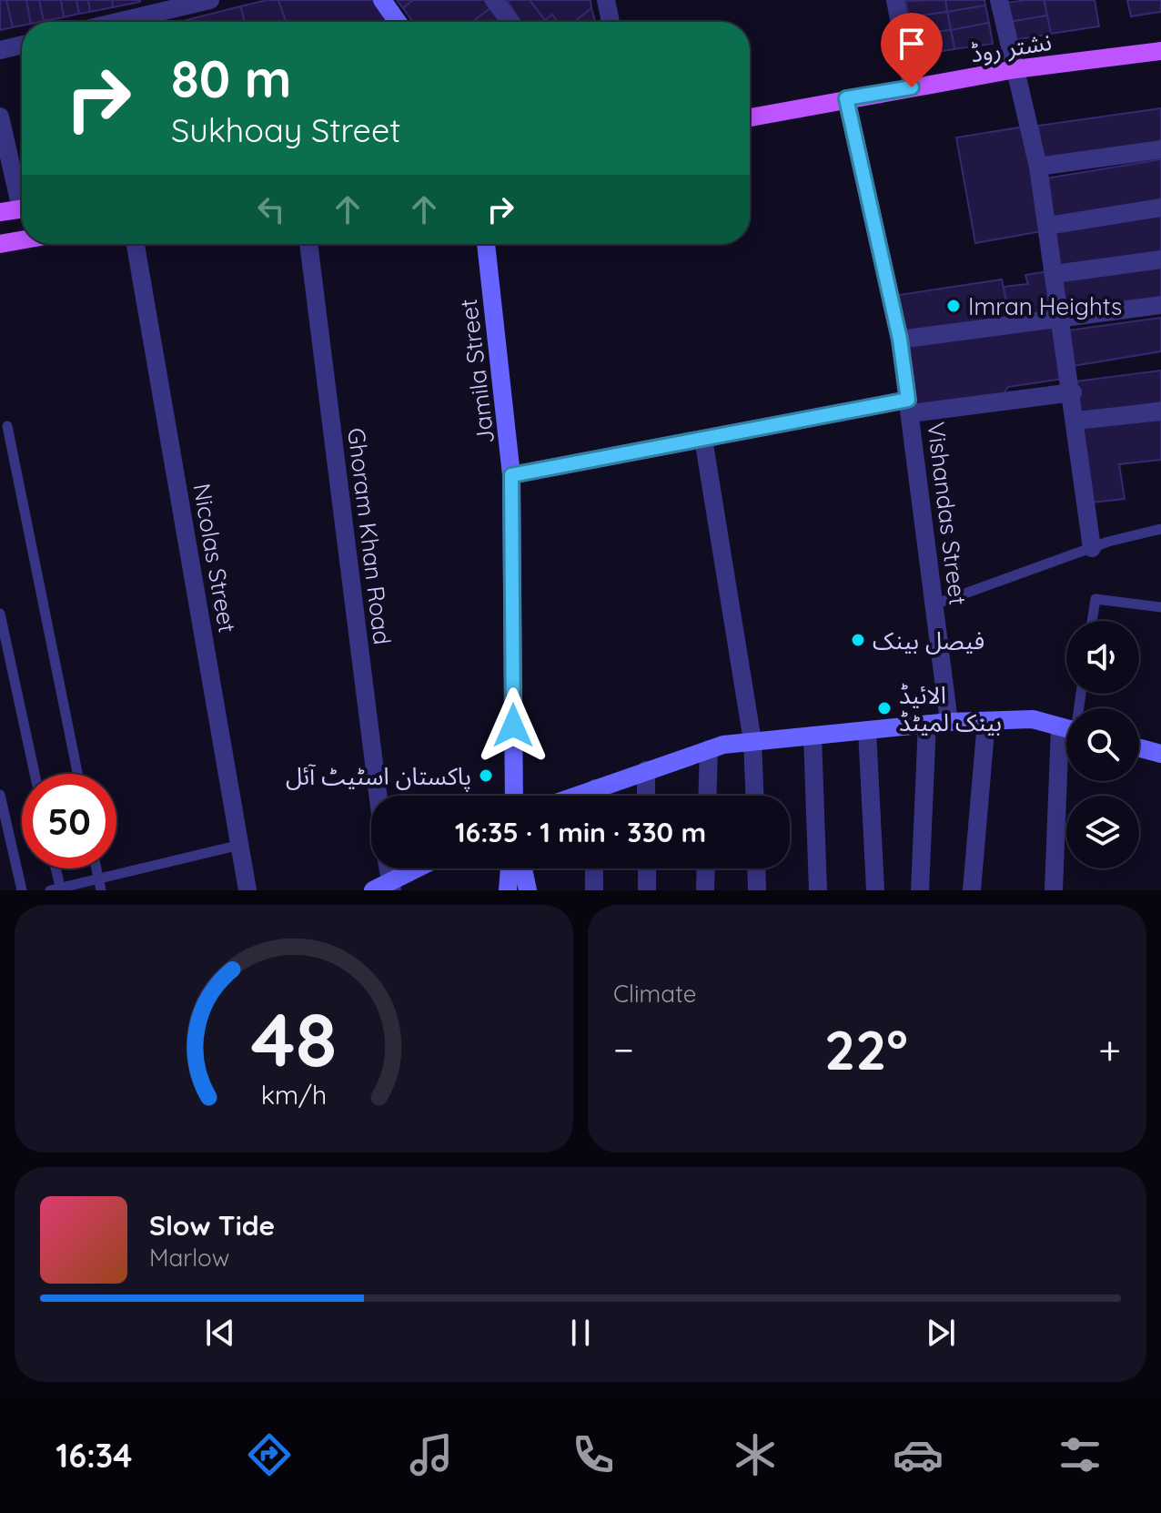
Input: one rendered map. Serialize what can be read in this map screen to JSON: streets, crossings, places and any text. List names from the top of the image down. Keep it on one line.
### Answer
{"streets":{"main road":["نشتر روڈ","Jamila Street"],"street":["Vishandas Street","Ghoram Khan Road","Nicolas Street"]},"crossings":[["نشتر روڈ","Vishandas Street"]],"places":["Imran Heights","فیصل بینک","الائیڈ بینک لمیٹڈ","پاکستان اسٹیٹ آئل"],"page":{"turn":["80 m","Sukhoay Street"],"limit":"50","trip":"16:35 · 1 min · 330 m","tile":"Climate","heat":["−","22°","+"],"song":["Slow Tide","Marlow"],"tabs":"16:34","gauge":["48","km/h"]}}
